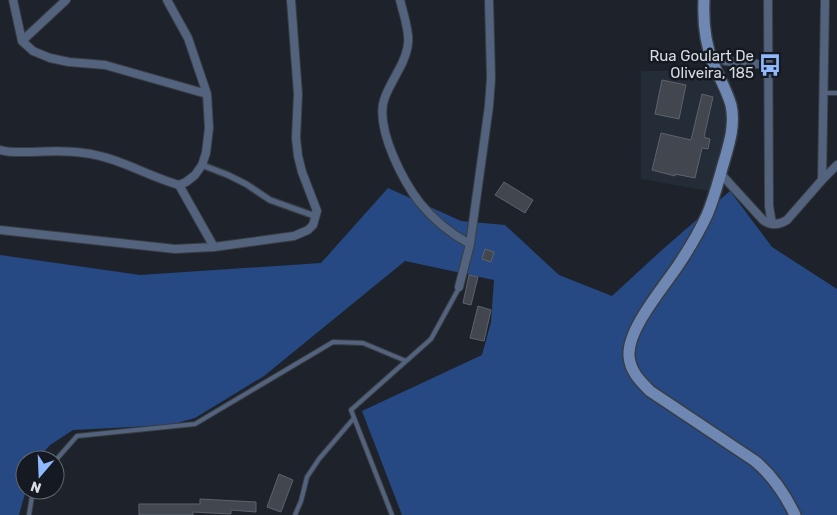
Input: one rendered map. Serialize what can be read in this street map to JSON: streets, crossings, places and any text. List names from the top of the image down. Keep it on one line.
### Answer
{"places":{"bus stop":["Rua Goulart De Oliveira, 185"]},"north":"bottom"}
